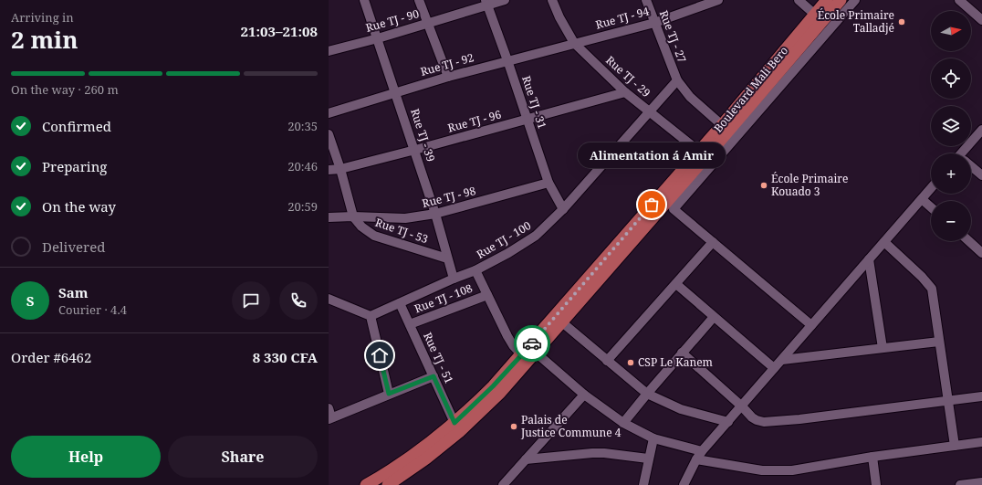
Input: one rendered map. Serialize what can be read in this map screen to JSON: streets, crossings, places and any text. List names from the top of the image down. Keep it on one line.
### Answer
{"streets":{"main road":["Boulevard Mali Bero"],"street":["Rue TJ - 94","Rue TJ - 90","Rue TJ - 27","Rue TJ - 92","Rue TJ - 29","Rue TJ - 31","Rue TJ - 96","Rue TJ - 39","Rue TJ - 98","Rue TJ - 53","Rue TJ - 100","Rue TJ - 108","Rue TJ - 51"]},"crossings":[["Rue TJ - 94","Rue TJ - 27"],["Rue TJ - 94","Rue TJ - 92"],["Rue TJ - 94","Rue TJ - 29"],["Rue TJ - 90","Rue TJ - 31"],["Rue TJ - 90","Rue TJ - 39"],["Rue TJ - 27","Rue TJ - 29"],["Rue TJ - 27","Boulevard Mali Bero"],["Rue TJ - 27","Rue TJ - 100"],["Rue TJ - 92","Rue TJ - 29"],["Rue TJ - 92","Rue TJ - 31"],["Rue TJ - 92","Rue TJ - 39"],["Rue TJ - 29","Boulevard Mali Bero"],["Rue TJ - 29","Rue TJ - 96"],["Rue TJ - 29","Rue TJ - 100"],["Boulevard Mali Bero","Rue TJ - 51"],["Rue TJ - 31","Rue TJ - 96"],["Rue TJ - 31","Rue TJ - 98"],["Rue TJ - 31","Rue TJ - 100"],["Rue TJ - 96","Rue TJ - 39"],["Rue TJ - 96","Rue TJ - 53"],["Rue TJ - 39","Rue TJ - 98"],["Rue TJ - 39","Rue TJ - 53"],["Rue TJ - 39","Rue TJ - 100"],["Rue TJ - 98","Rue TJ - 53"],["Rue TJ - 100","Rue TJ - 51"],["Rue TJ - 108","Rue TJ - 51"]],"places":["École Primaire Talladjé","École Primaire Kouado 3","Alimentation á Amir","CSP Le Kanem","Palais de Justice Commune 4"],"north":"right","page":{"heading":["2 min","Arriving in","21:03–21:08"],"panel":["Sam","Courier · 4.4","Order #6462","8 330 CFA"],"map_buttons":["+","−"],"bar":"On the way · 260 m","list":[["Confirmed","20:35"],["Preparing","20:46"],["On the way","20:59"],"Delivered"],"bubble":"Alimentation á Amir","round":"S","buttons":["Help","Share"]}}
